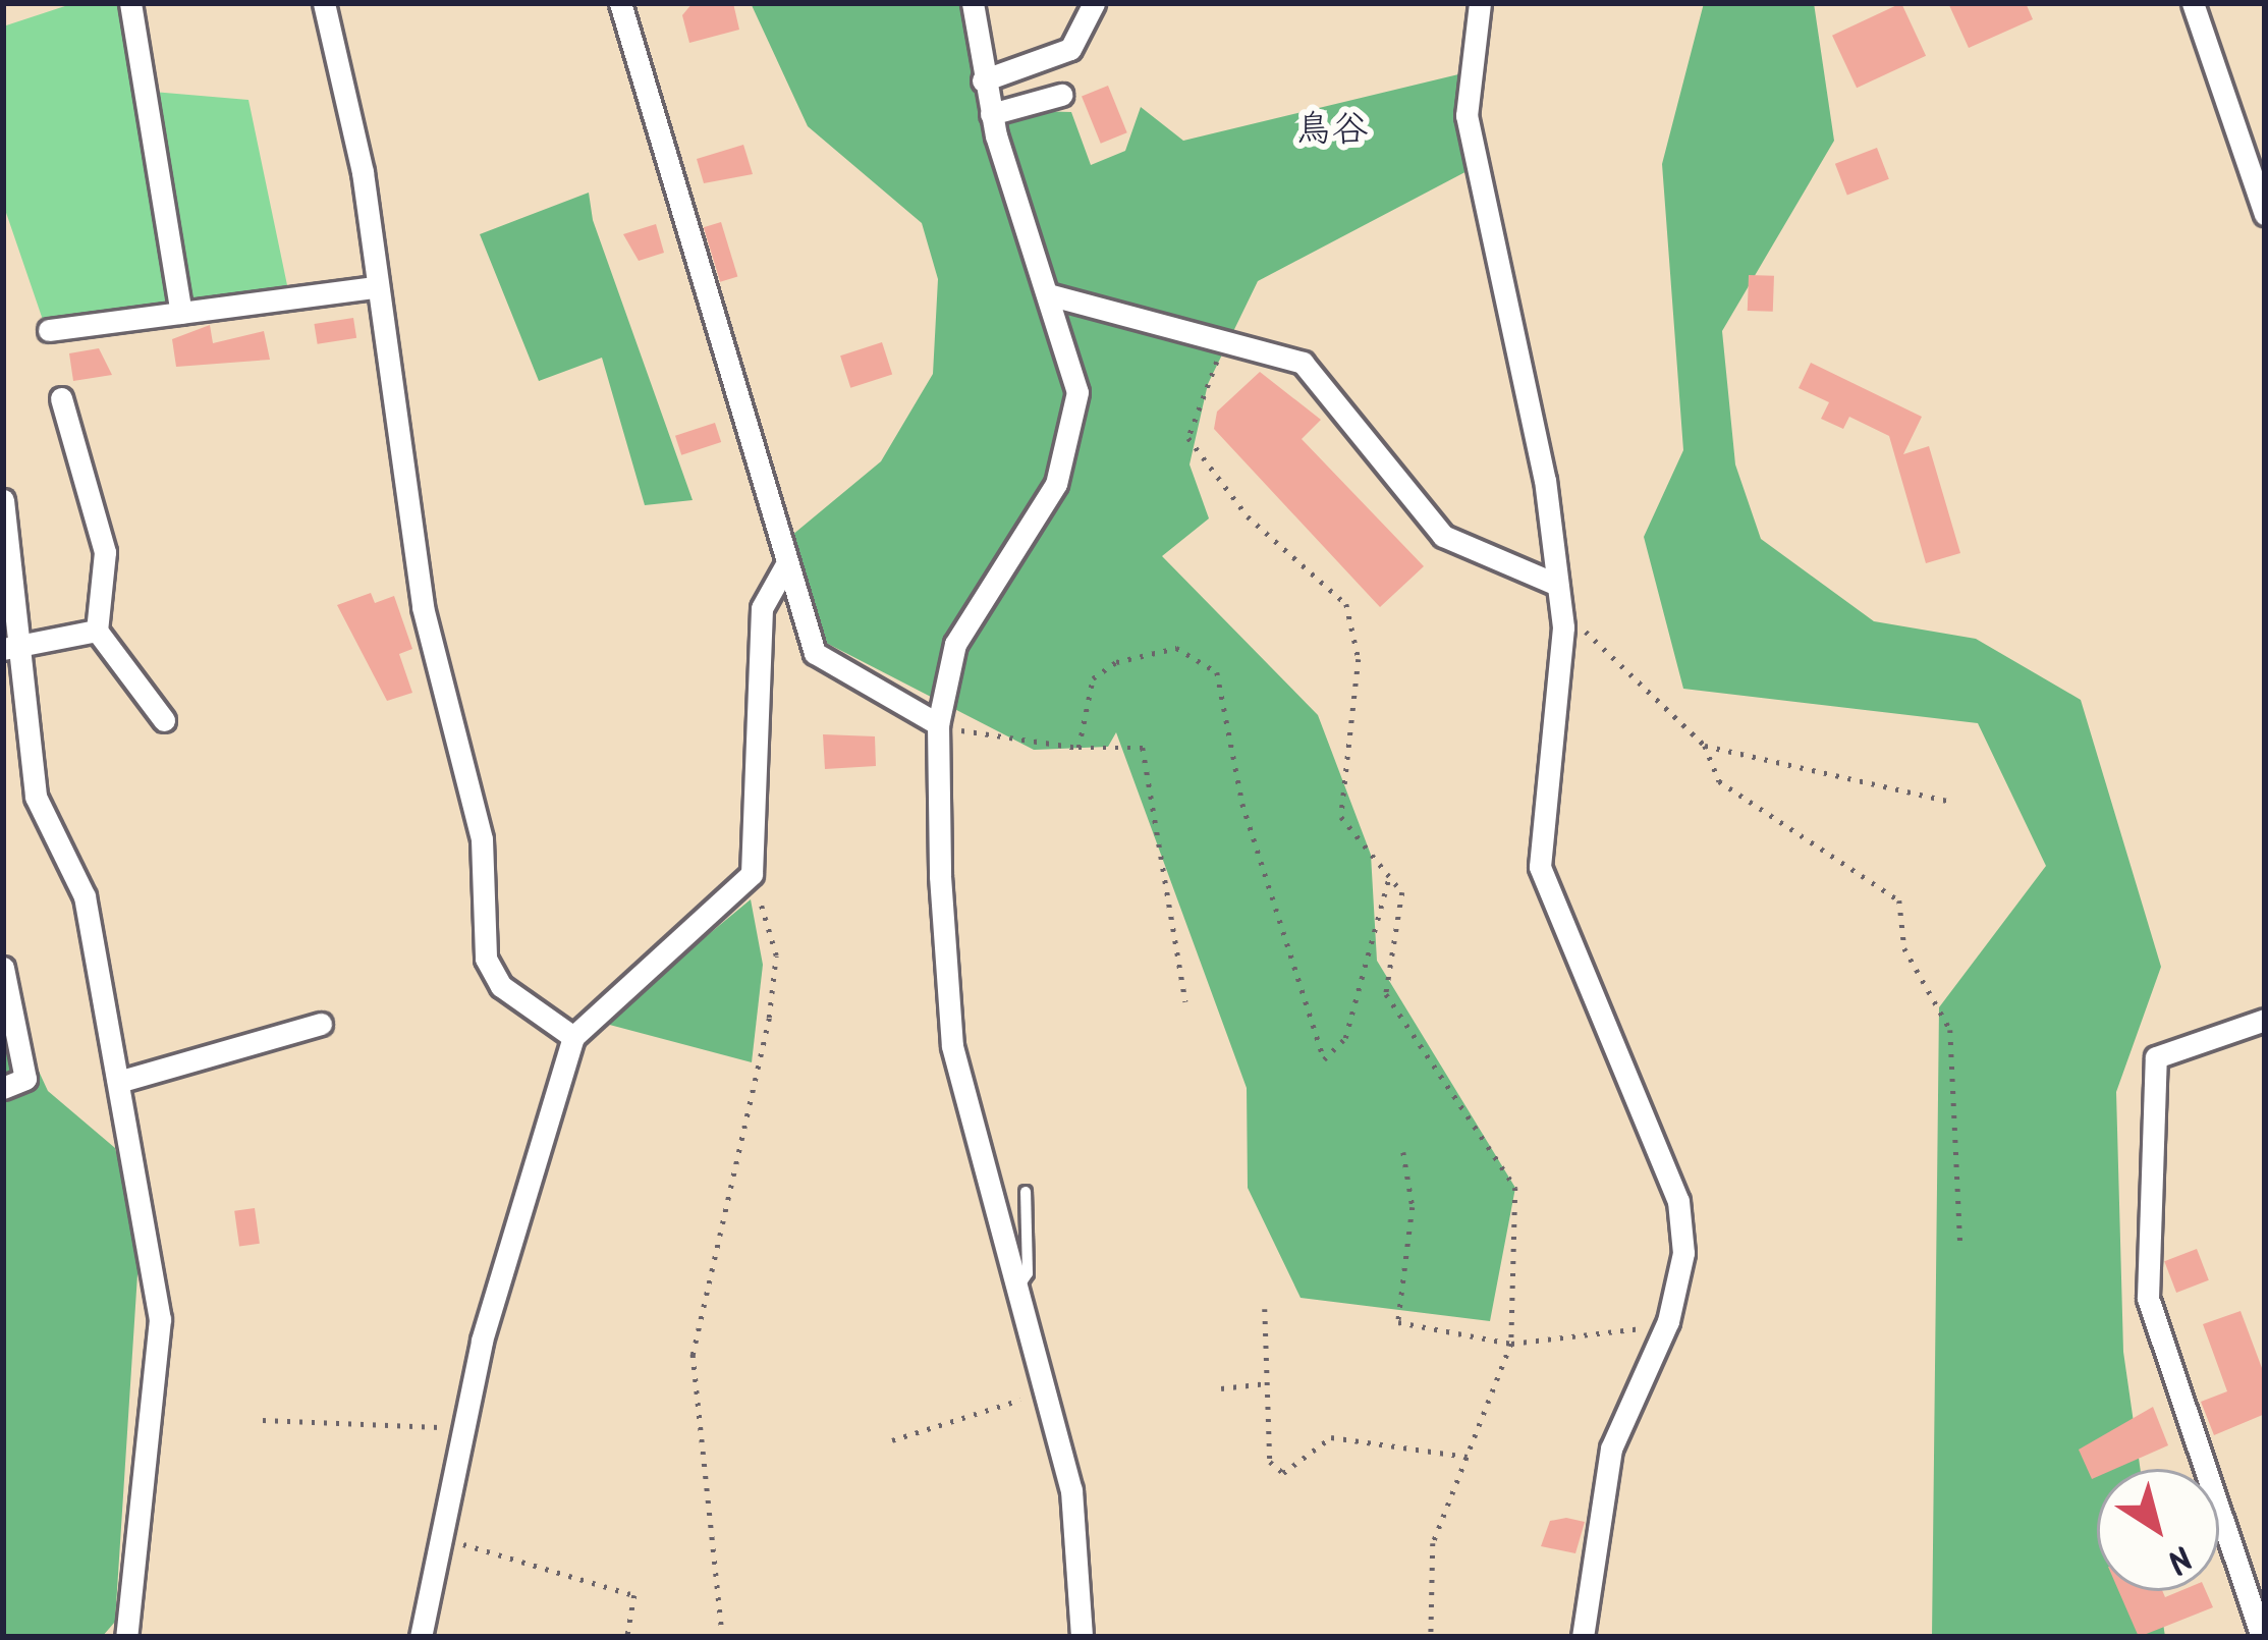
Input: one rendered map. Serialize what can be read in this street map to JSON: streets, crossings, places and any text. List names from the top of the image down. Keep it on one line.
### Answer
{"districts":["鳥谷"],"north":"bottom right"}
